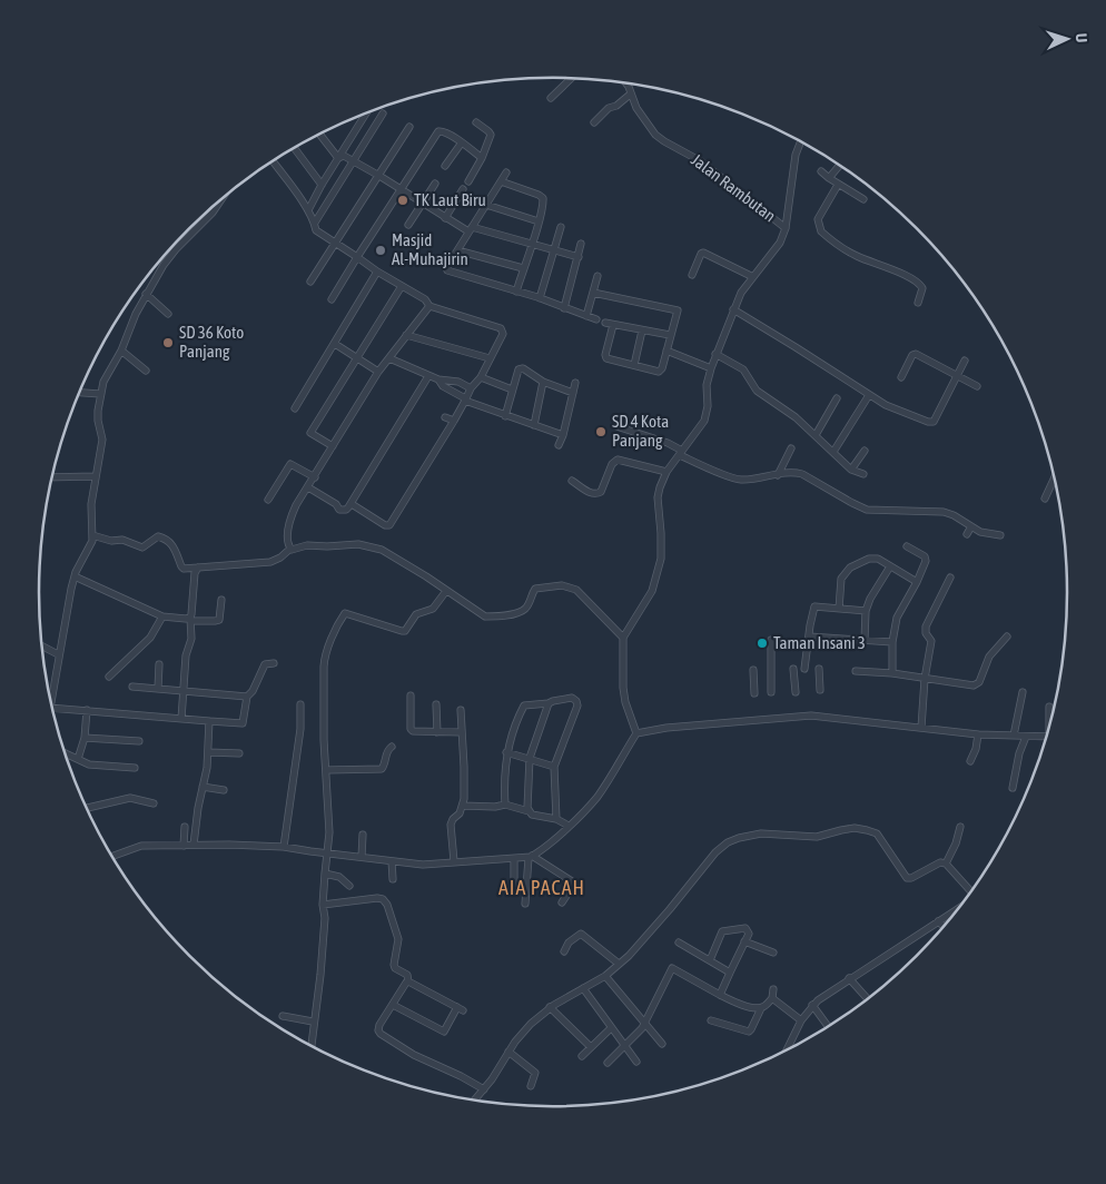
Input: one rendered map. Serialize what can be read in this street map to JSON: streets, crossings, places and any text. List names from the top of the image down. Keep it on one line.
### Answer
{"streets":{"street":["Jalan Rambutan"]},"districts":["AIA PACAH"],"places":["TK Laut Biru","Masjid Al-Muhajirin","SD 36 Koto Panjang","SD 4 Kota Panjang","Taman Insani 3"],"north":"right"}
